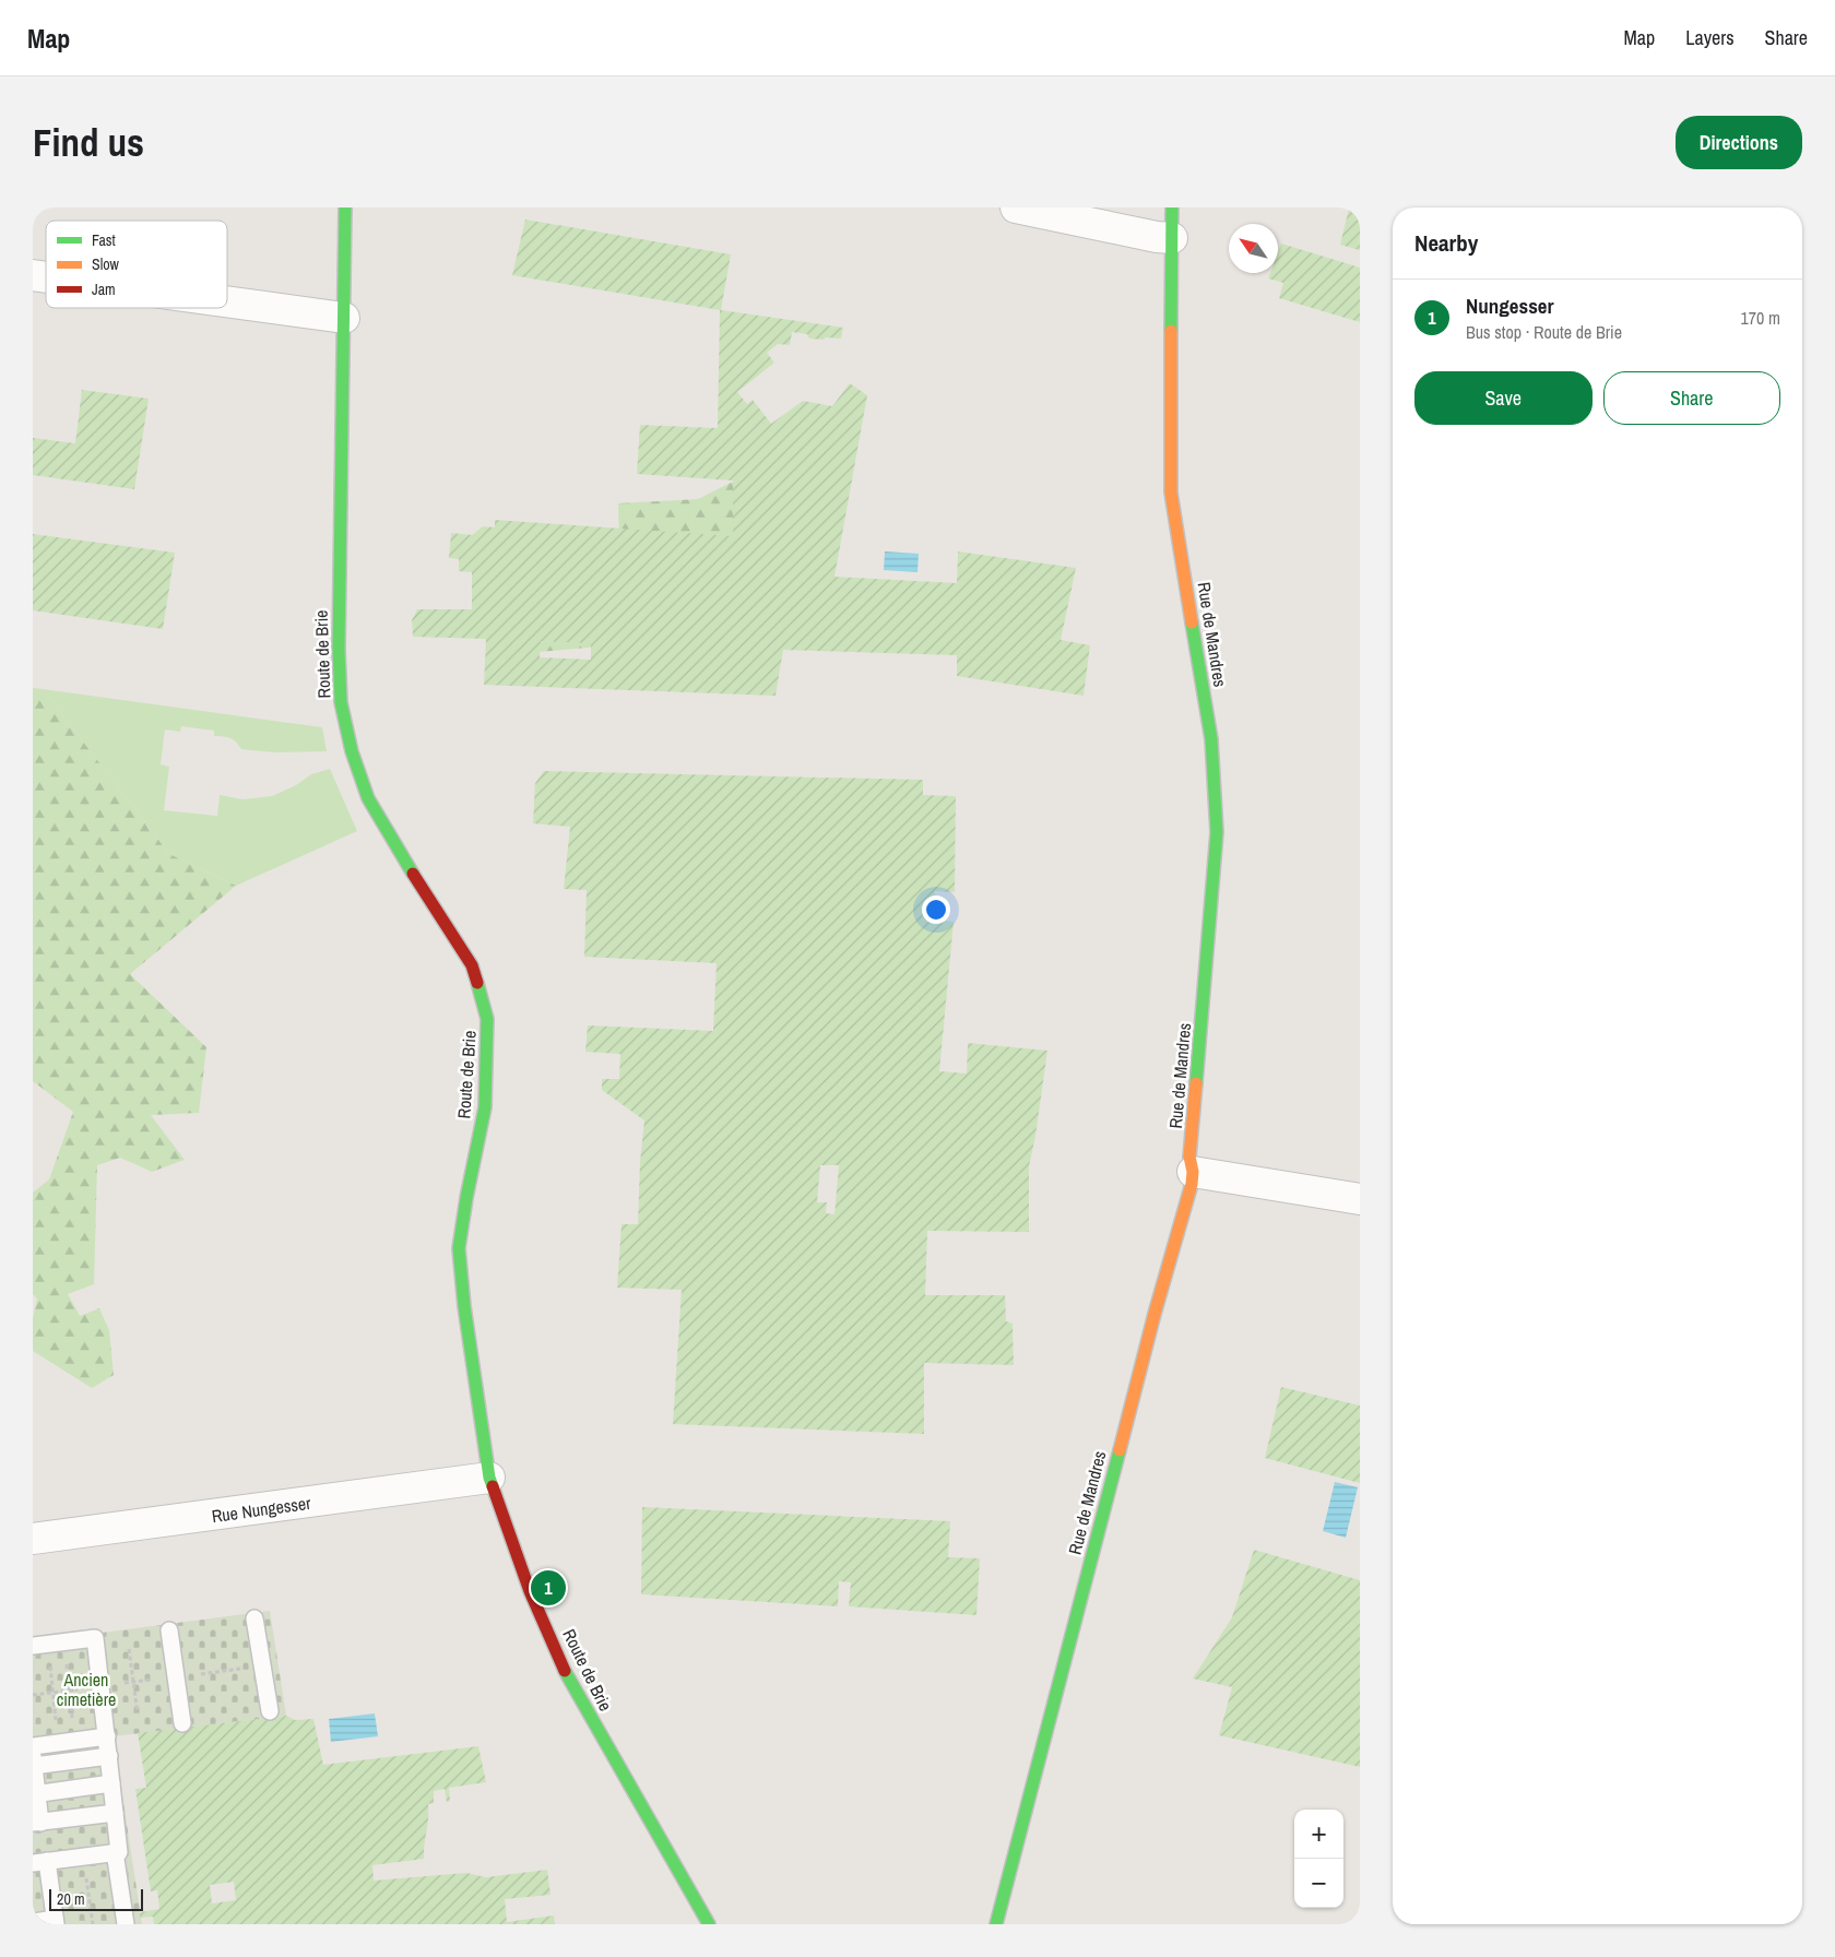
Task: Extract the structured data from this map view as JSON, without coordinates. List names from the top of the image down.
{
  "streets": {
    "street": ["Rue de Mandres", "Route de Brie", "Rue Nungesser"]
  },
  "crossings": [
    ["Route de Brie", "Rue Nungesser"]
  ],
  "parks": ["Ancien cimetière"],
  "legend": ["Fast", "Slow", "Jam"],
  "scale_bar": "20 m",
  "north": "top left",
  "page": {
    "header": "Map",
    "nav": ["Map", "Layers", "Share"],
    "buttons": [
      "Directions",
      ["Save", "Share"]
    ],
    "title": "Find us",
    "heading": "Nearby",
    "list": [
      {
        "mark": "1",
        "name": "Nungesser",
        "note": "Bus stop · Route de Brie",
        "value": "170 m"
      }
    ],
    "pins": "1",
    "map_buttons": ["+", "−"],
    "scale": "20 m"
  }
}
